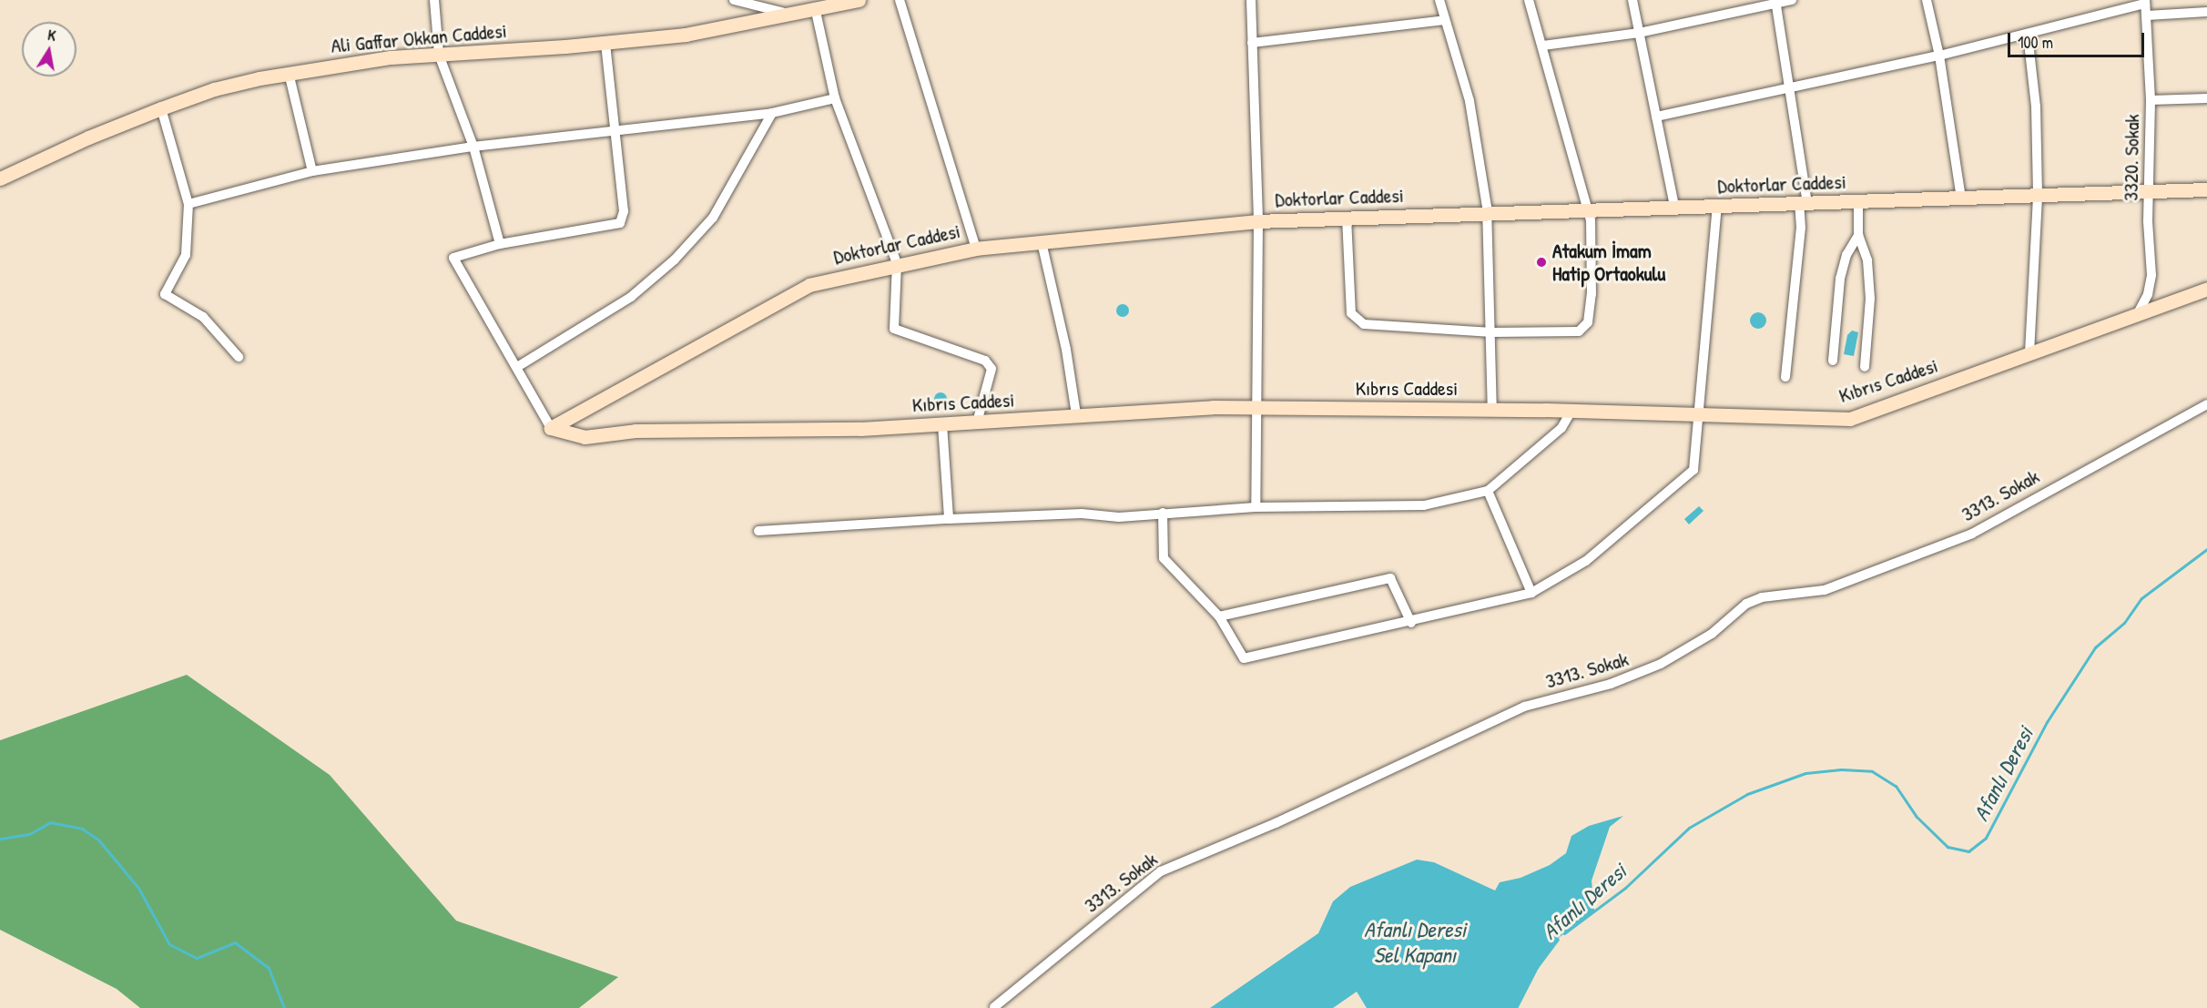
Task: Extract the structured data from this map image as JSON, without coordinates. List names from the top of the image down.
{
  "streets": {
    "street": [
      "Ali Gaffar Okkan Caddesi",
      "3320. Sokak",
      "Doktorlar Caddesi",
      "Kıbrıs Caddesi",
      "3313. Sokak"
    ]
  },
  "crossings": [
    ["3320. Sokak", "Doktorlar Caddesi"],
    ["3320. Sokak", "Kıbrıs Caddesi"],
    ["Doktorlar Caddesi", "Kıbrıs Caddesi"]
  ],
  "water": ["Afanlı Deresi", "Afanlı Deresi Sel Kapanı"],
  "places": ["Atakum İmam Hatip Ortaokulu"],
  "scale_bar": "100 m",
  "north": "top"
}
